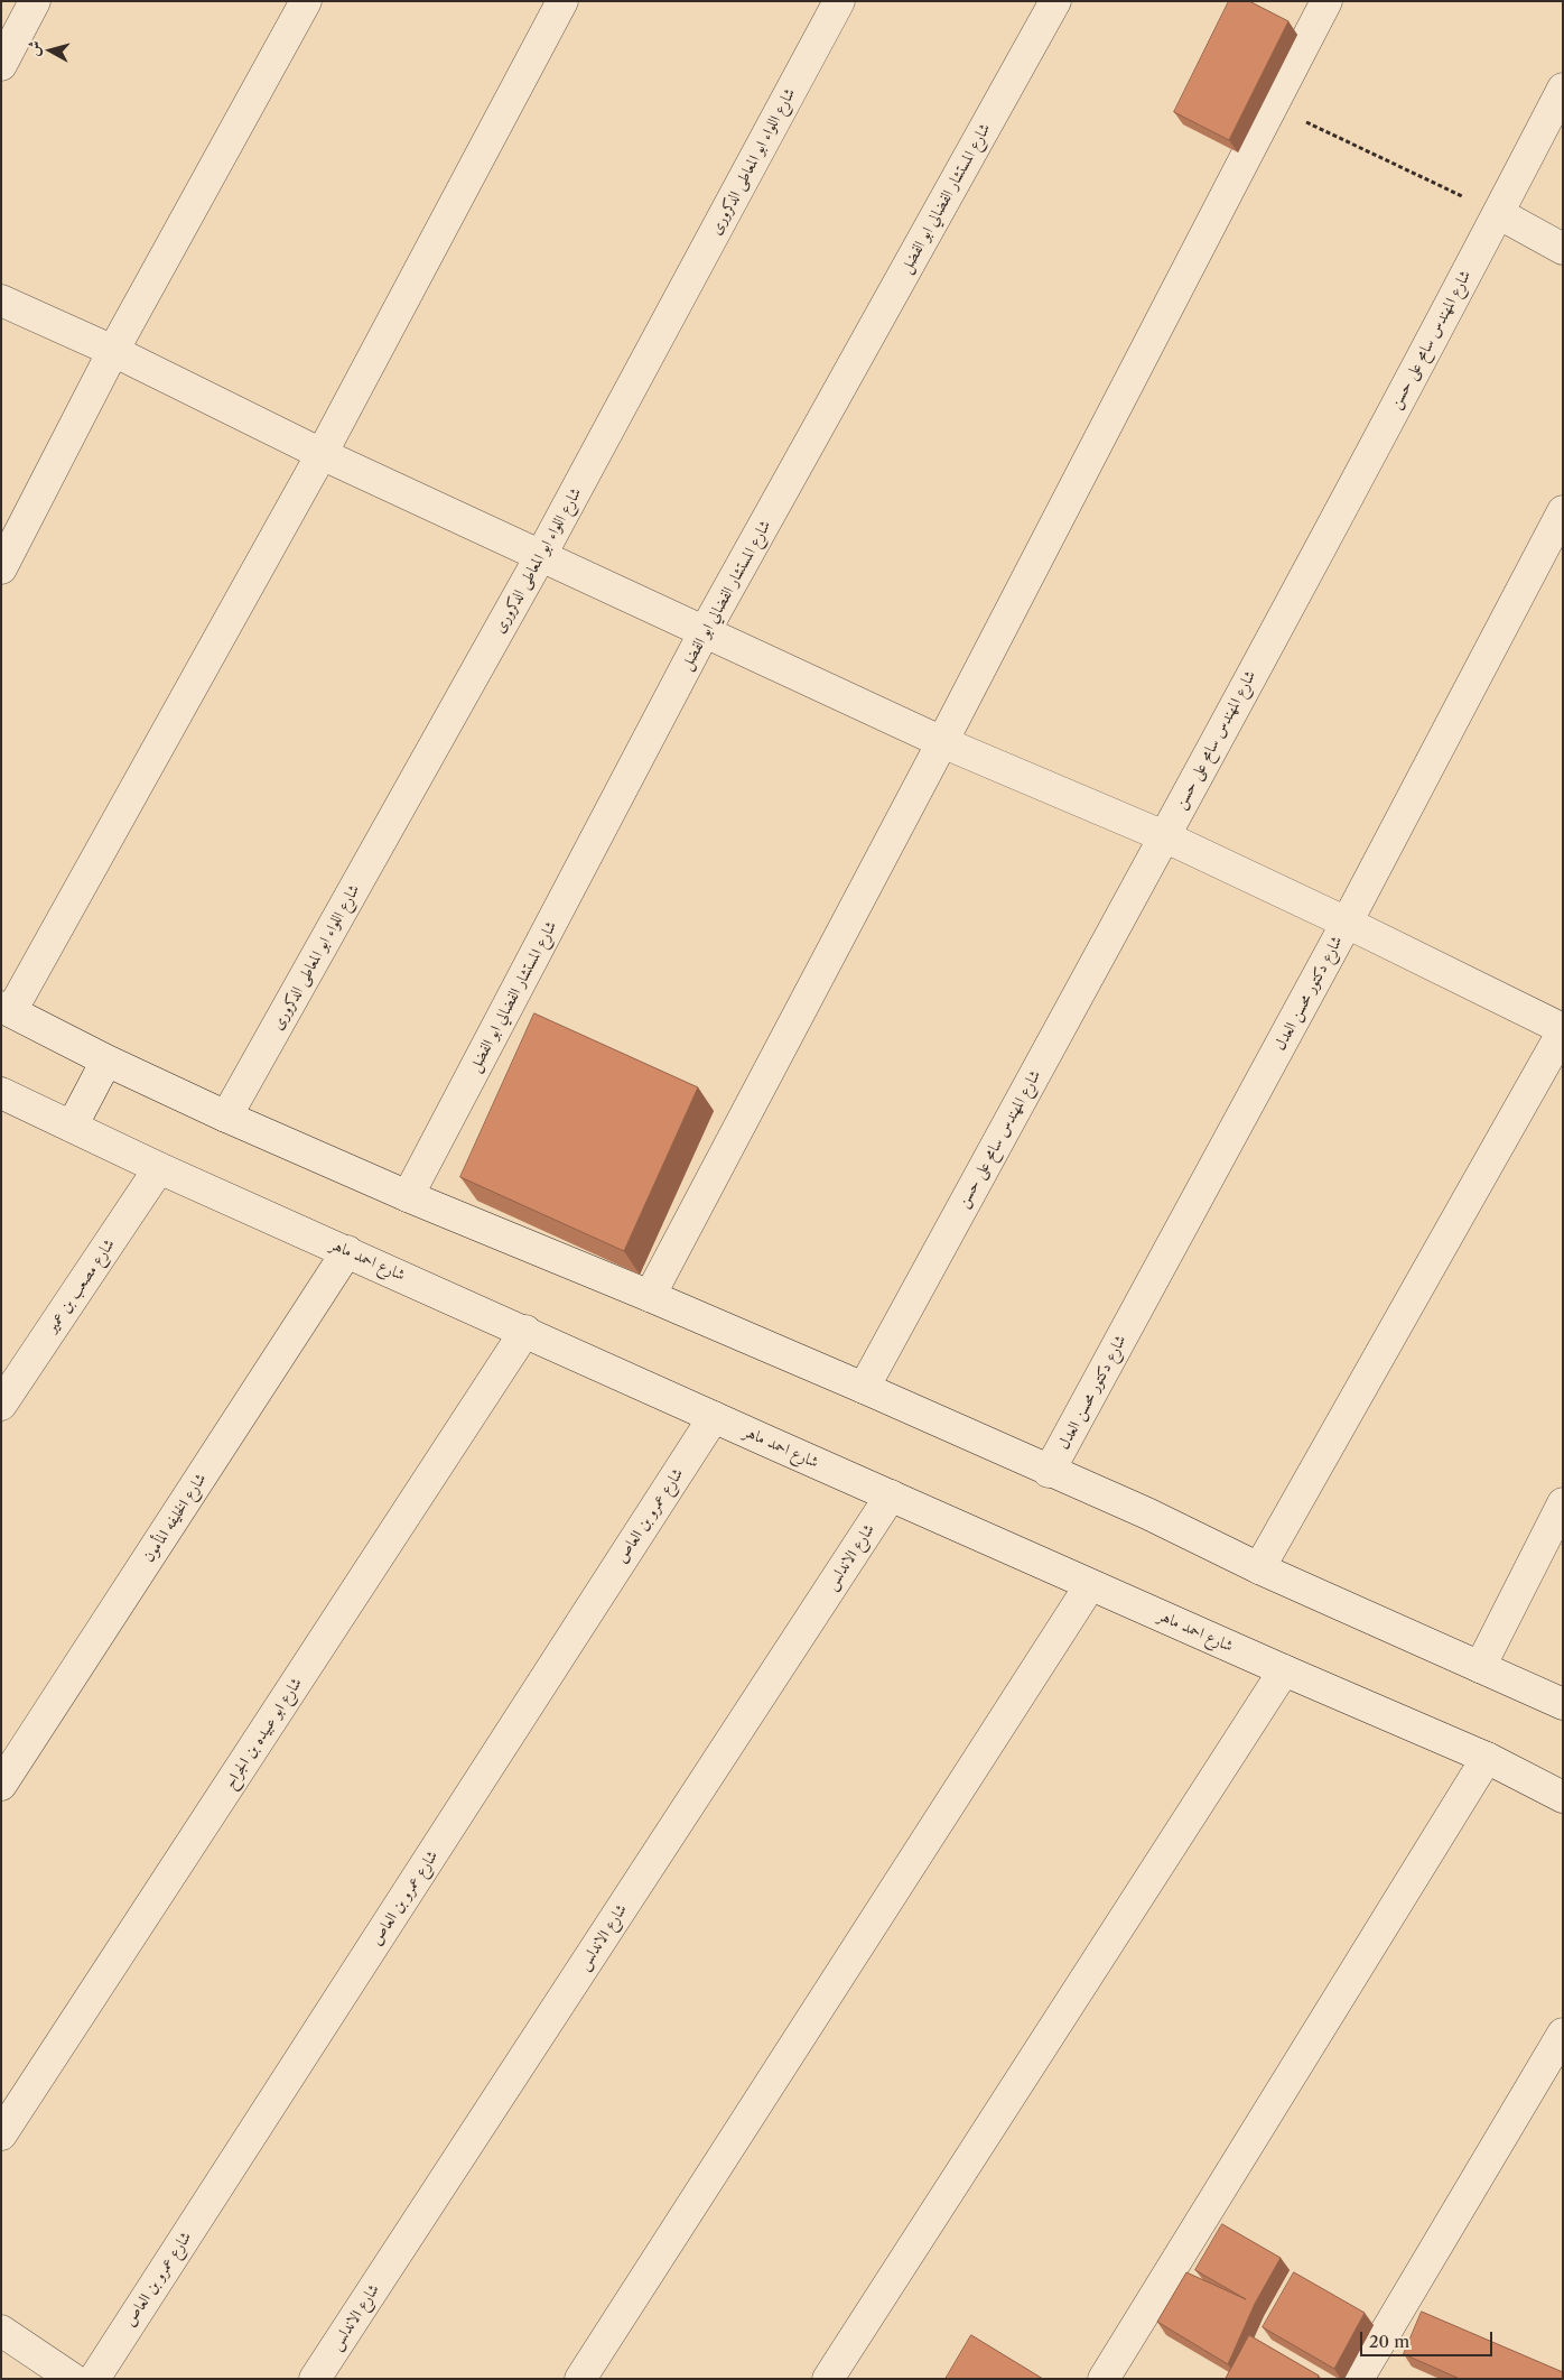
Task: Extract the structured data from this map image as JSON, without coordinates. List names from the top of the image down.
{
  "streets": {
    "street": [
      "شارع اللواء ابو المعاطى الدكرورى",
      "شارع المستشار الفضالي ابو الفضل",
      "شارع المهندس سامح على حسن",
      "شارع دكتور محسن العدل",
      "شارع احمد ماهر",
      "شارع مصعب بن عمير",
      "شارع عمرو بن العاص",
      "شارع الخليفه المأمون",
      "شارع الاندلس",
      "شارع ابو عبيده بن الجراح"
    ]
  },
  "crossings": [
    ["شارع احمد ماهر", "شارع مصعب بن عمير"],
    ["شارع احمد ماهر", "شارع عمرو بن العاص"],
    ["شارع احمد ماهر", "شارع الخليفه المأمون"],
    ["شارع احمد ماهر", "شارع الاندلس"],
    ["شارع احمد ماهر", "شارع ابو عبيده بن الجراح"]
  ],
  "scale_bar": "20 m",
  "north": "left"
}
